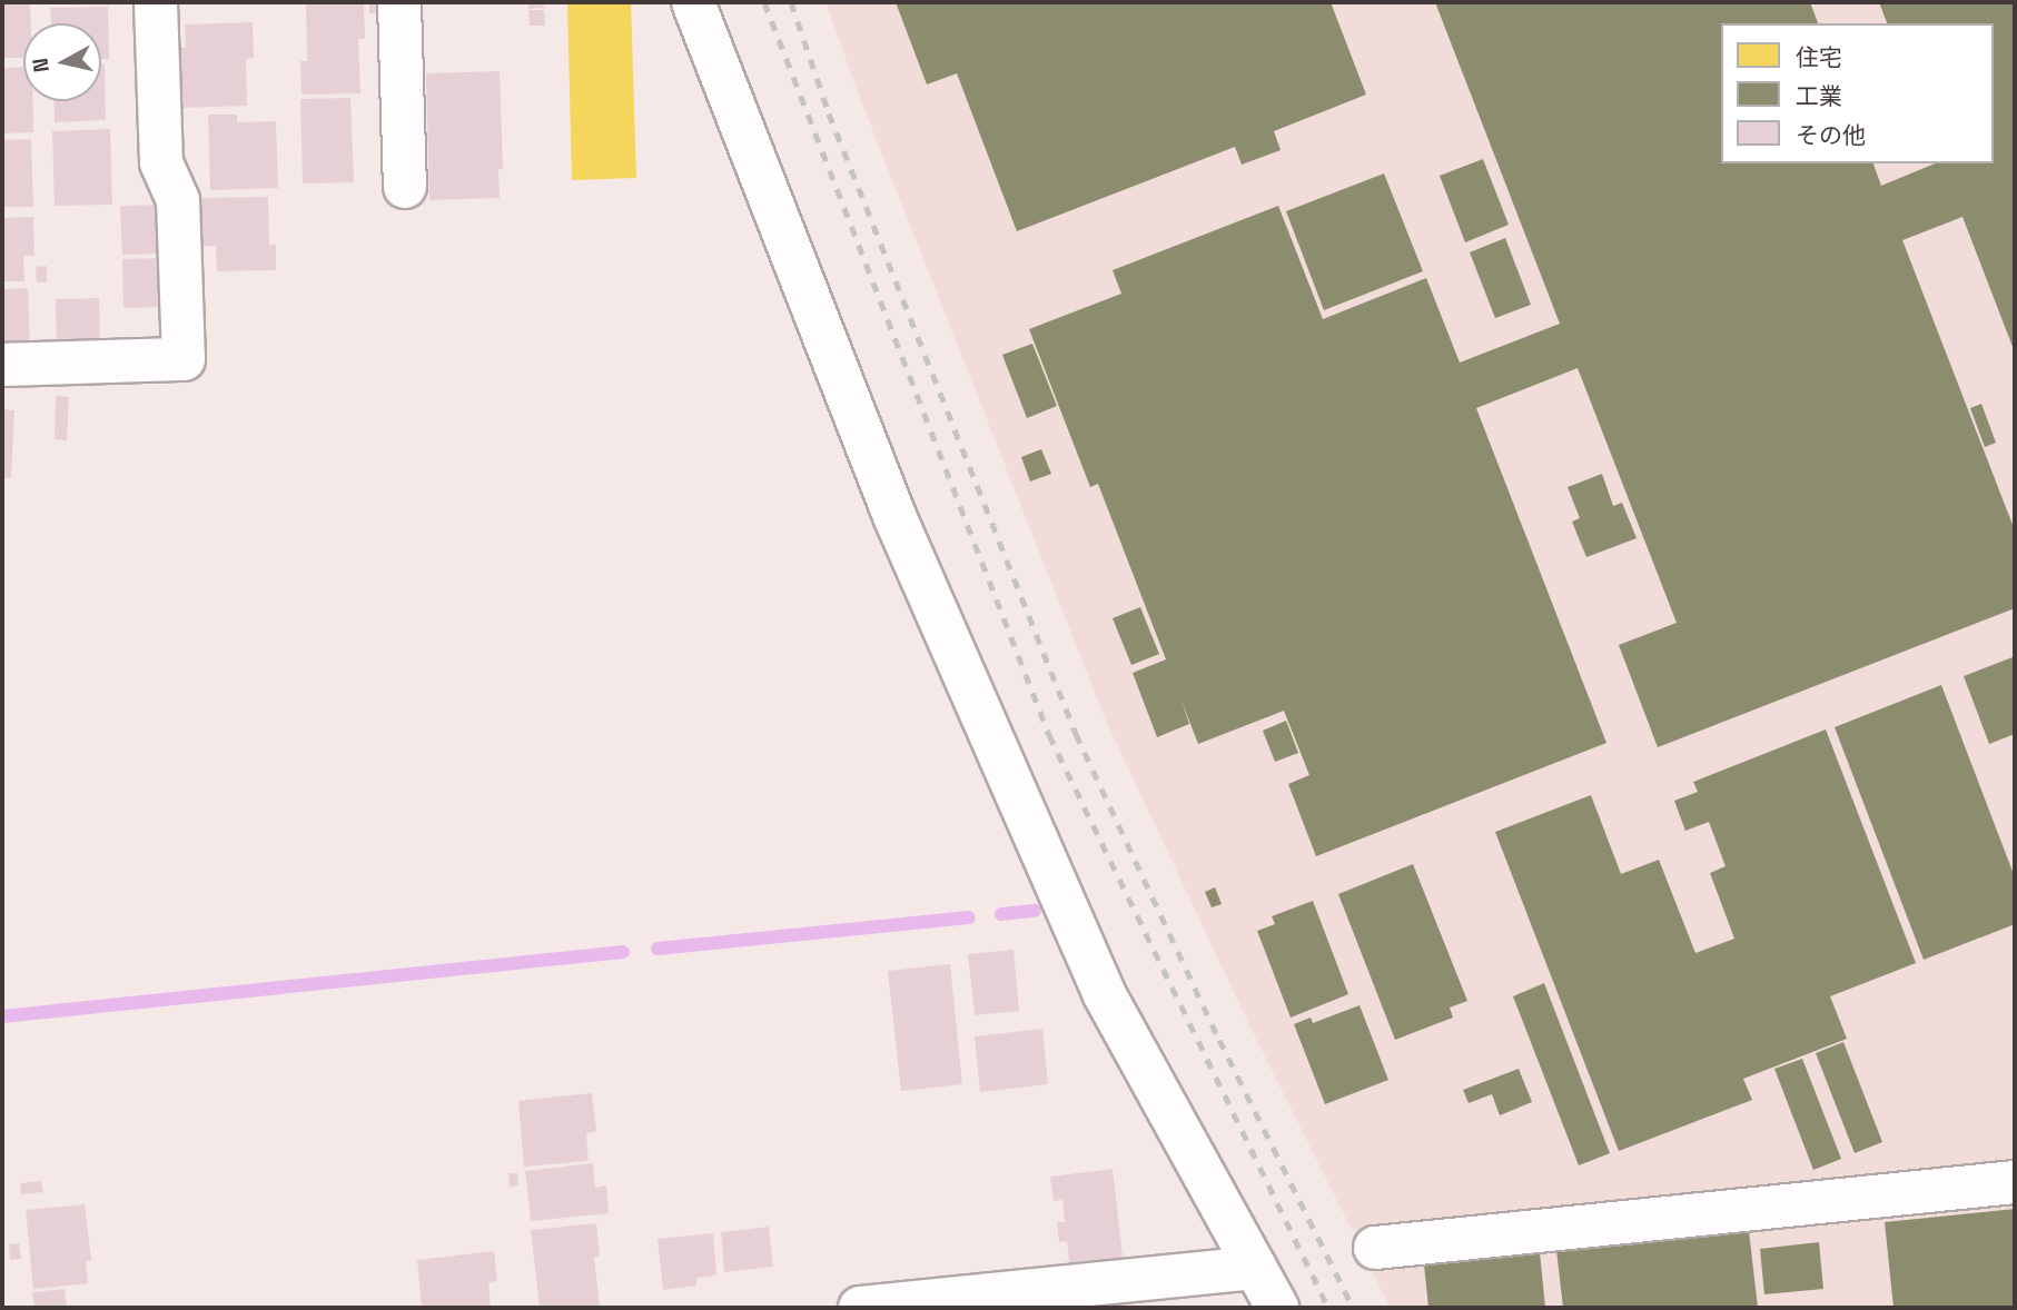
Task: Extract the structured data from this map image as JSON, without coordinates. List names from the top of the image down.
{
  "legend": ["住宅", "工業", "その他"],
  "north": "left"
}
